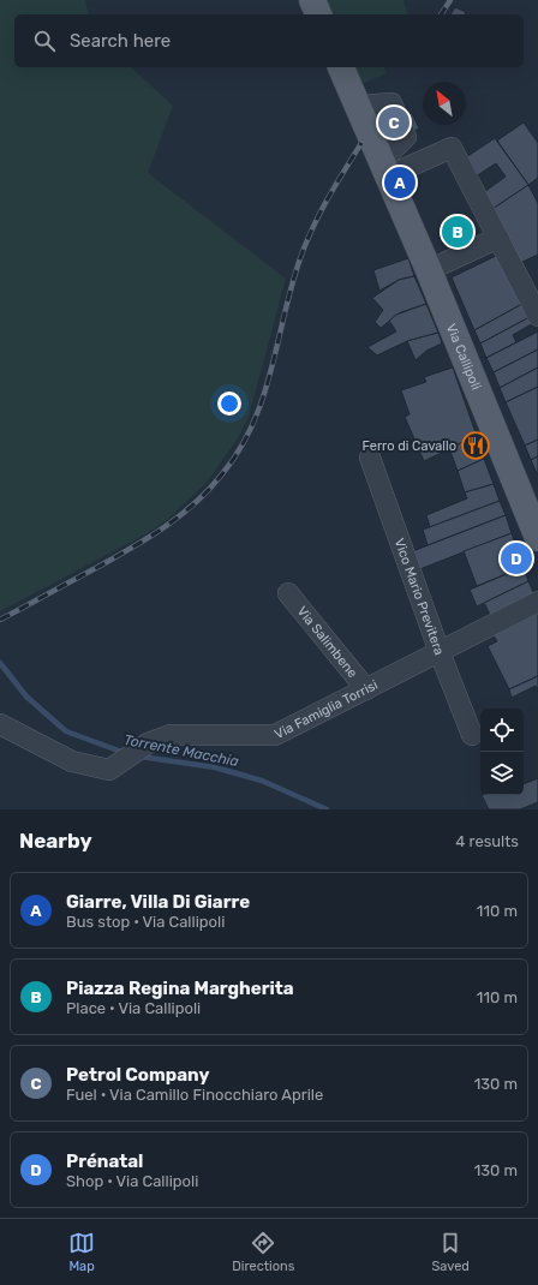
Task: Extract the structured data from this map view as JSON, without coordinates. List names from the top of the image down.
{
  "streets": {
    "main road": ["Via Callipoli"],
    "street": ["Vico Mario Previtera", "Via Salimbene", "Via Famiglia Torrisi"]
  },
  "crossings": [
    ["Vico Mario Previtera", "Via Famiglia Torrisi"],
    ["Via Salimbene", "Via Famiglia Torrisi"]
  ],
  "water": ["Torrente Macchia"],
  "places": {
    "restaurant": ["Ferro di Cavallo"]
  },
  "north": "top left",
  "page": {
    "search": "Search here",
    "pins": [
      "C",
      "A",
      "B",
      "D"
    ],
    "heading": ["Nearby", "4 results"],
    "list": [
      {
        "mark": "A",
        "name": "Giarre, Villa Di Giarre",
        "note": "Bus stop · Via Callipoli",
        "value": "110 m"
      },
      {
        "mark": "B",
        "name": "Piazza Regina Margherita",
        "note": "Place · Via Callipoli",
        "value": "110 m"
      },
      {
        "mark": "C",
        "name": "Petrol Company",
        "note": "Fuel · Via Camillo Finocchiaro Aprile",
        "value": "130 m"
      },
      {
        "mark": "D",
        "name": "Prénatal",
        "note": "Shop · Via Callipoli",
        "value": "130 m"
      }
    ],
    "nav": ["Map", "Directions", "Saved"]
  }
}
